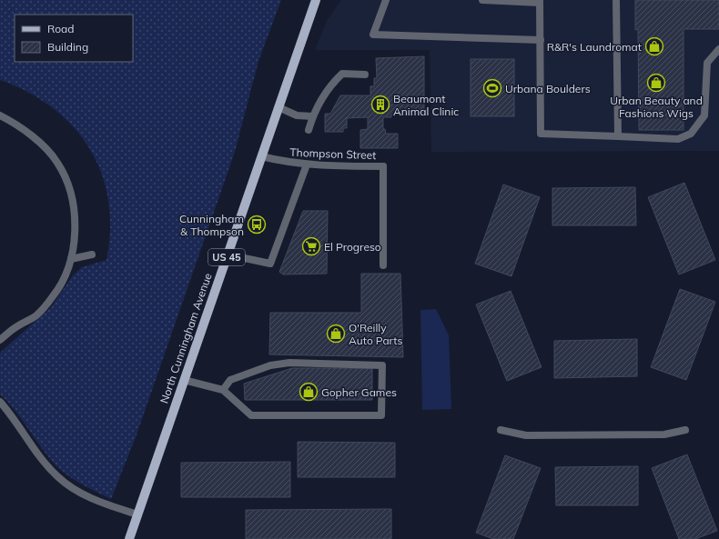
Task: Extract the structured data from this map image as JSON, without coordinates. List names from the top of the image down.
{
  "streets": {
    "main road": ["US 45", "North Cunningham Avenue"],
    "street": ["Thompson Street"]
  },
  "crossings": [
    ["Thompson Street", "North Cunningham Avenue"]
  ],
  "places": {
    "shop": [
      "R&R's Laundromat",
      "Urban Beauty and Fashions Wigs",
      "O'Reilly Auto Parts",
      "Gopher Games"
    ],
    "sports": ["Urbana Boulders"],
    "building": ["Beaumont Animal Clinic"],
    "bus stop": ["Cunningham & Thompson"],
    "supermarket": ["El Progreso"]
  },
  "legend": ["Road", "Building"]
}
